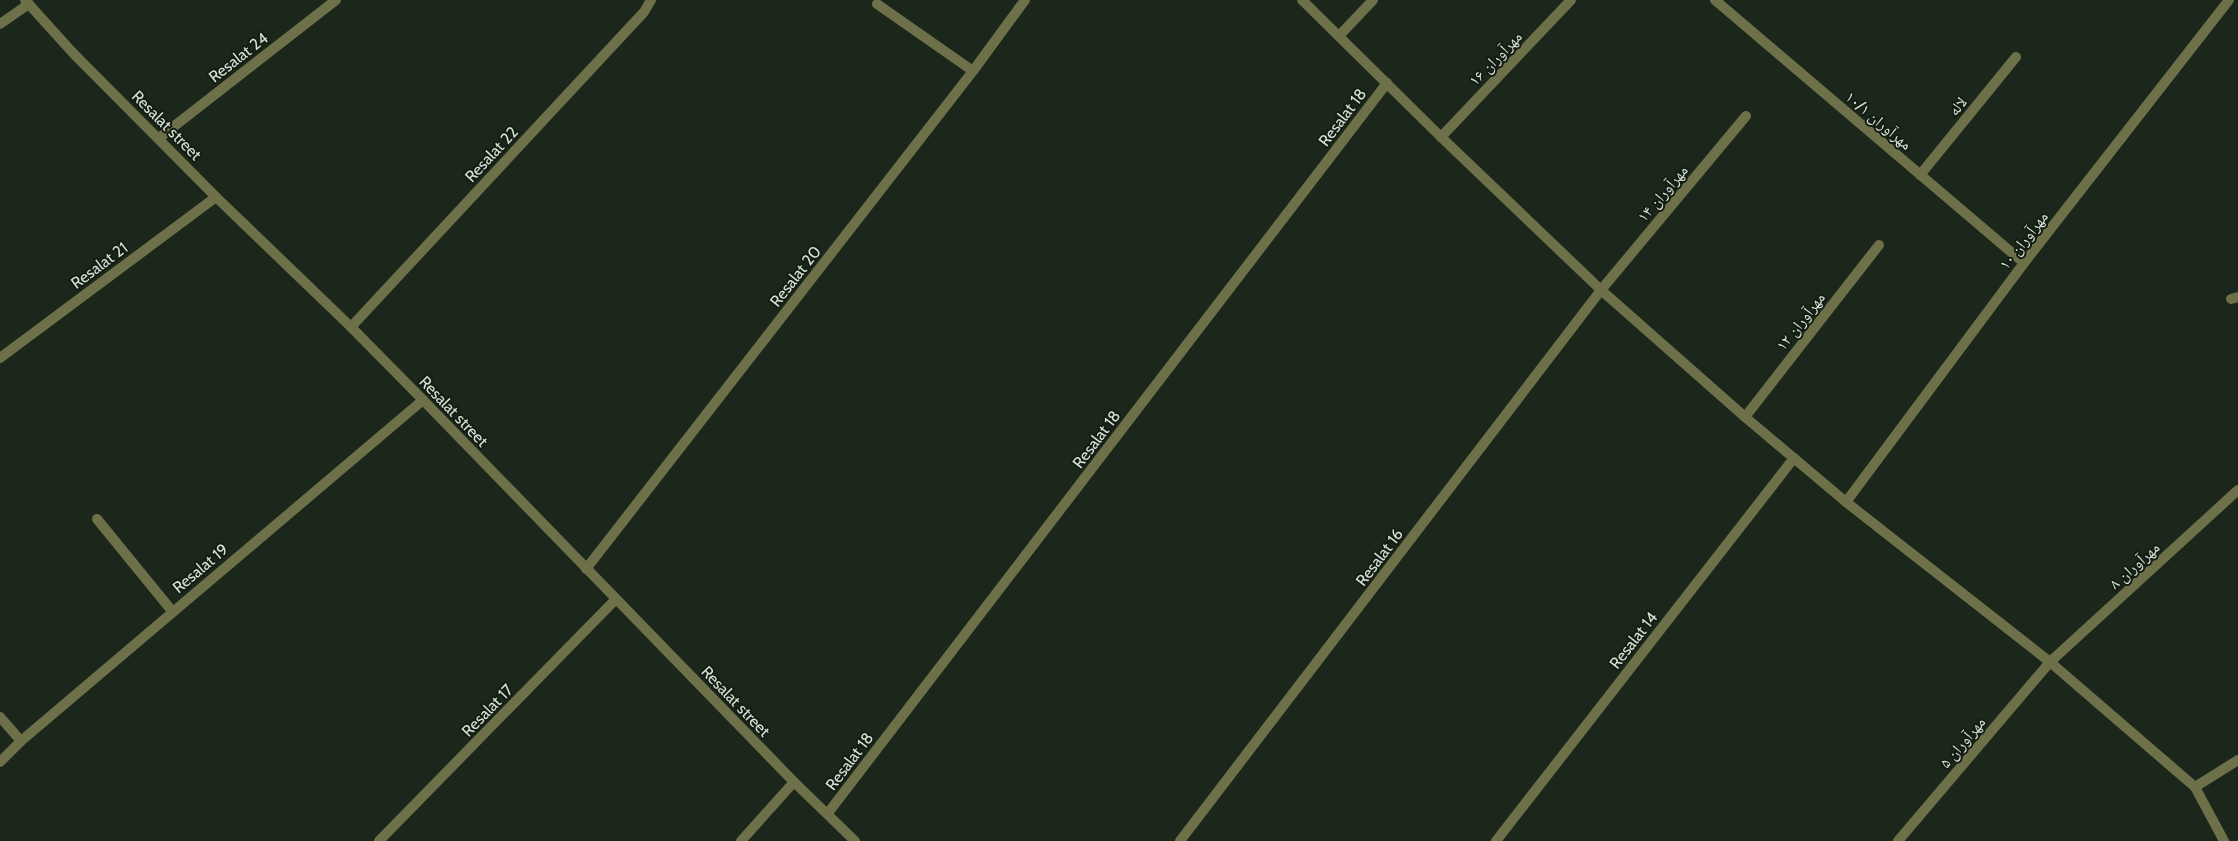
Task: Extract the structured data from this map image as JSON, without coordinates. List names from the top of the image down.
{
  "streets": {
    "street": [
      "Resalat 24",
      "مهرآوران ۱۶",
      "لاله",
      "Resalat 18",
      "مهرآوران ۱۰/۱",
      "Resalat street",
      "Resalat 22",
      "۱۴ مهرآوران",
      "مهرآوران ۱۰",
      "Resalat 21",
      "Resalat 20",
      "مهرآوران ۱۲",
      "Resalat 16",
      "مهرآوران ۸",
      "Resalat 19",
      "Resalat 14",
      "Resalat 17",
      "مهرآوران ۵"
    ]
  },
  "crossings": [
    ["Resalat 24", "Resalat street"],
    ["لاله", "مهرآوران ۱۰/۱"],
    ["Resalat 18", "Resalat street"],
    ["مهرآوران ۱۰/۱", "مهرآوران ۱۰"],
    ["Resalat street", "Resalat 22"],
    ["Resalat street", "Resalat 21"],
    ["Resalat street", "Resalat 20"],
    ["Resalat street", "Resalat 19"],
    ["Resalat street", "Resalat 17"],
    ["۱۴ مهرآوران", "Resalat 16"],
    ["مهرآوران ۸", "مهرآوران ۵"]
  ]
}
